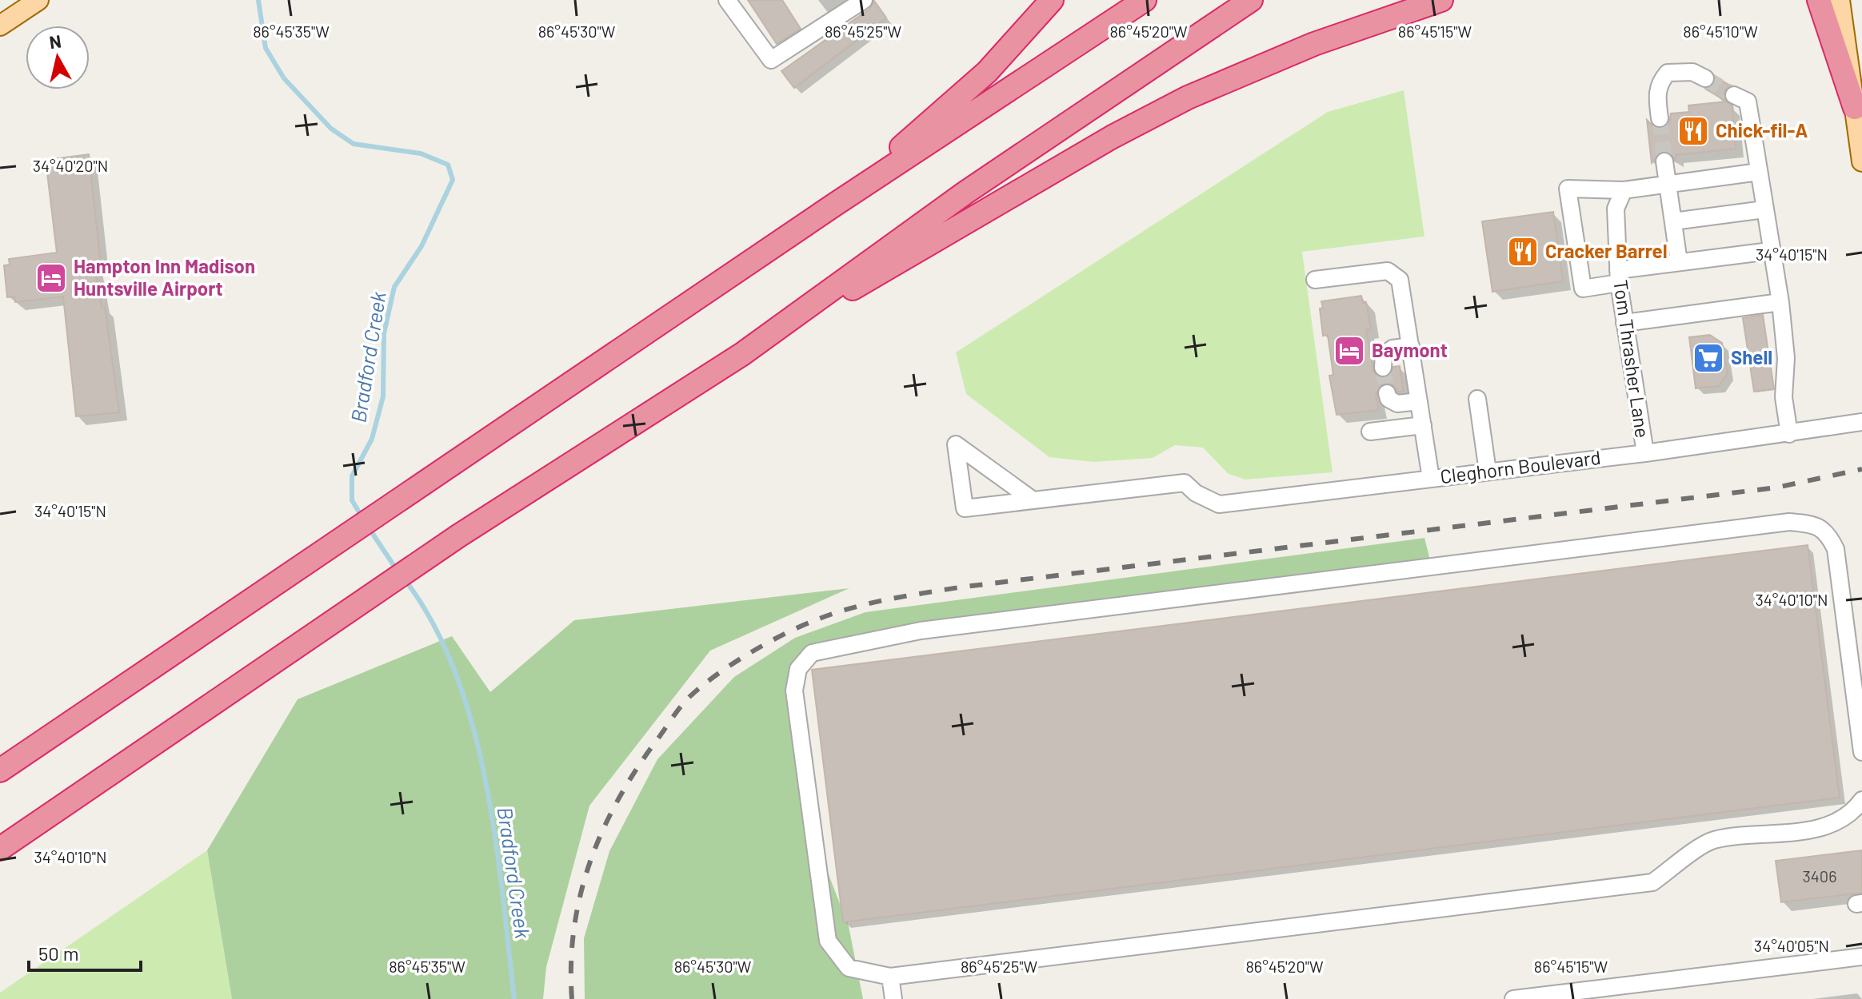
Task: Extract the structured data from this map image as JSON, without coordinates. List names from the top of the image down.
{
  "streets": {
    "street": ["Tom Thrasher Lane", "Cleghorn Boulevard"]
  },
  "crossings": [
    ["Tom Thrasher Lane", "Cleghorn Boulevard"]
  ],
  "water": ["Bradford Creek"],
  "places": {
    "restaurant": ["Chick-fil-A", "Cracker Barrel"],
    "hotel": ["Hampton Inn Madison Huntsville Airport", "Baymont"],
    "supermarket": ["Shell"]
  },
  "house_numbers": ["3406"],
  "scale_bar": "50 m",
  "north": "top",
  "coordinates": [
    "86°45'35\"W",
    "86°45'30\"W",
    "86°45'25\"W",
    "86°45'20\"W",
    "86°45'15\"W",
    "86°45'10\"W",
    "34°40'20\"N",
    "34°40'15\"N",
    "34°40'10\"N",
    "34°40'05\"N"
  ]
}
